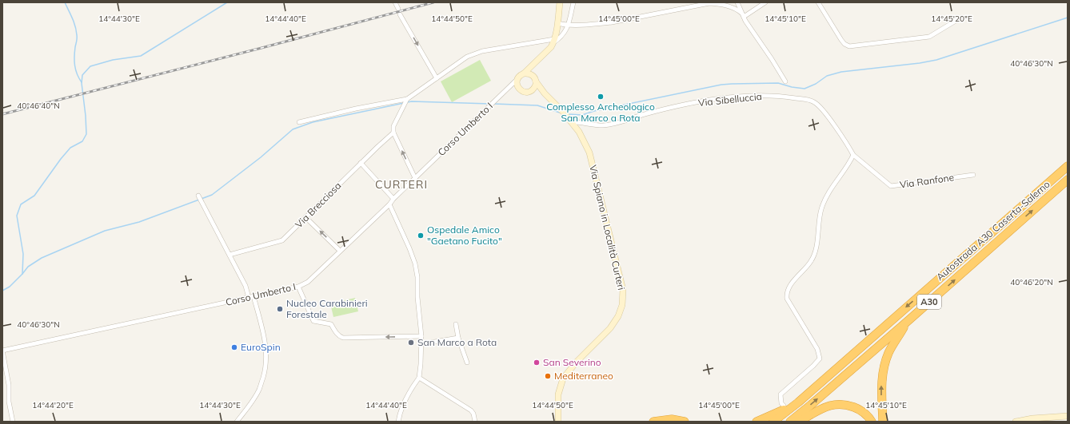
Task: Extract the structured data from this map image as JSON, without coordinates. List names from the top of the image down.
{
  "streets": {
    "highway": ["Autostrada A30 Caserta-Salerno", "A30"],
    "main road": ["Via Spiano in Località Curteri"],
    "street": [
      "Via Sibelluccia",
      "Corso Umberto I",
      "Via Ranfone",
      "Via Brecciosa"
    ]
  },
  "crossings": [
    ["Via Sibelluccia", "Via Ranfone"],
    ["Via Sibelluccia", "Via Spiano in Località Curteri"],
    ["Corso Umberto I", "Via Spiano in Località Curteri"]
  ],
  "districts": ["CURTERI"],
  "places": [
    "Complesso Archeologico San Marco a Rota",
    "Ospedale Amico \"Gaetano Fucito\"",
    "Nucleo Carabinieri Forestale",
    "San Marco a Rota",
    "EuroSpin",
    "San Severino",
    "Mediterraneo"
  ],
  "coordinates": [
    "14°44'30\"E",
    "14°44'40\"E",
    "14°44'50\"E",
    "14°45'00\"E",
    "14°45'10\"E",
    "14°45'20\"E",
    "40°46'30\"N",
    "40°46'40\"N",
    "40°46'20\"N",
    "14°44'20\"E"
  ]
}
